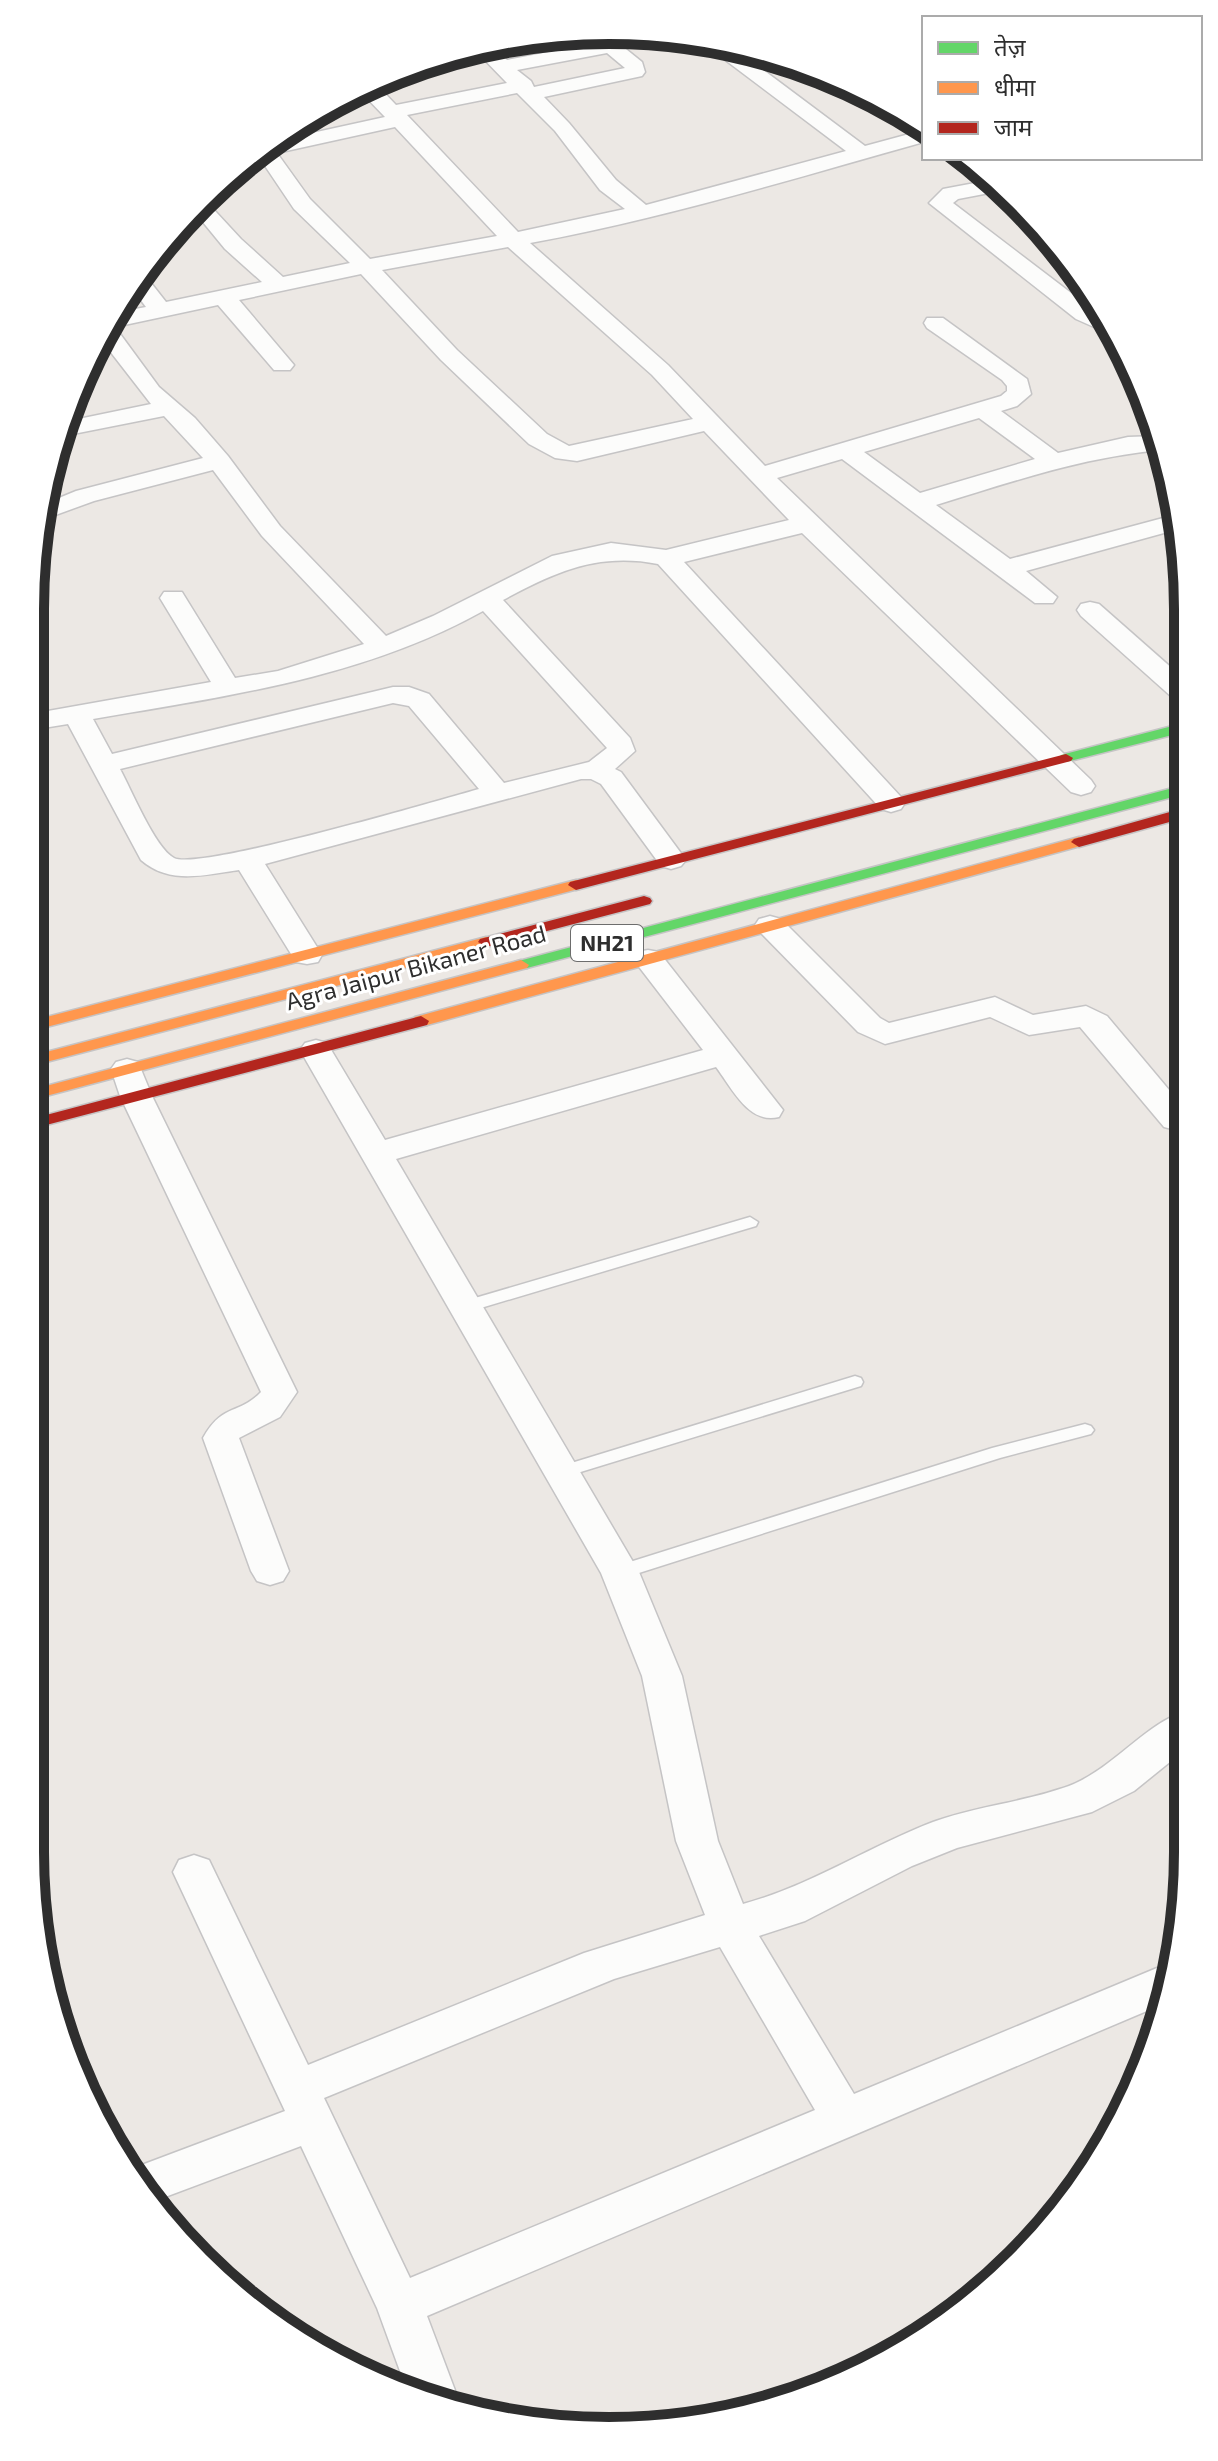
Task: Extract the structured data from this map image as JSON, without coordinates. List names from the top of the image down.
{
  "streets": {
    "main road": ["NH21", "Agra Jaipur Bikaner Road"]
  },
  "legend": ["तेज़", "धीमा", "जाम"]
}
